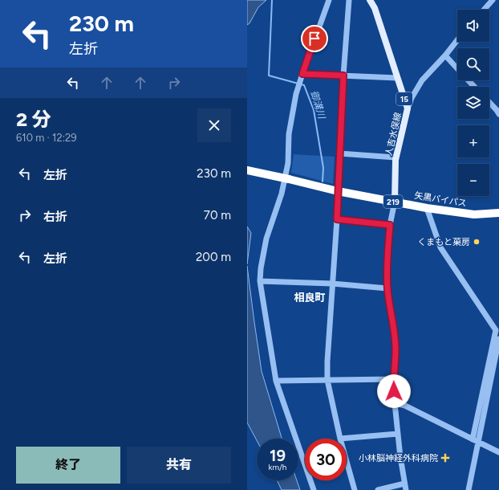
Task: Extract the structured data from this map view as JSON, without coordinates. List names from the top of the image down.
{
  "streets": {
    "highway": ["矢黒バイパス", "219"],
    "main road": ["15", "人吉水俣線"]
  },
  "crossings": [
    ["人吉水俣線", "矢黒バイパス"]
  ],
  "districts": ["相良町"],
  "water": ["御溝川"],
  "places": {
    "other": ["くまもと菓房"],
    "health": ["小林脳神経外科病院"]
  },
  "page": {
    "turn": ["230 m", "左折"],
    "map_buttons": ["+", "−"],
    "heading": ["2 分", "610 m · 12:29"],
    "list": [
      {
        "name": "左折",
        "value": "230 m"
      },
      {
        "name": "右折",
        "value": "70 m"
      },
      {
        "name": "左折",
        "value": "200 m"
      }
    ],
    "speed": "19 km/h",
    "limit": "30",
    "buttons": ["終了", "共有"]
  }
}
